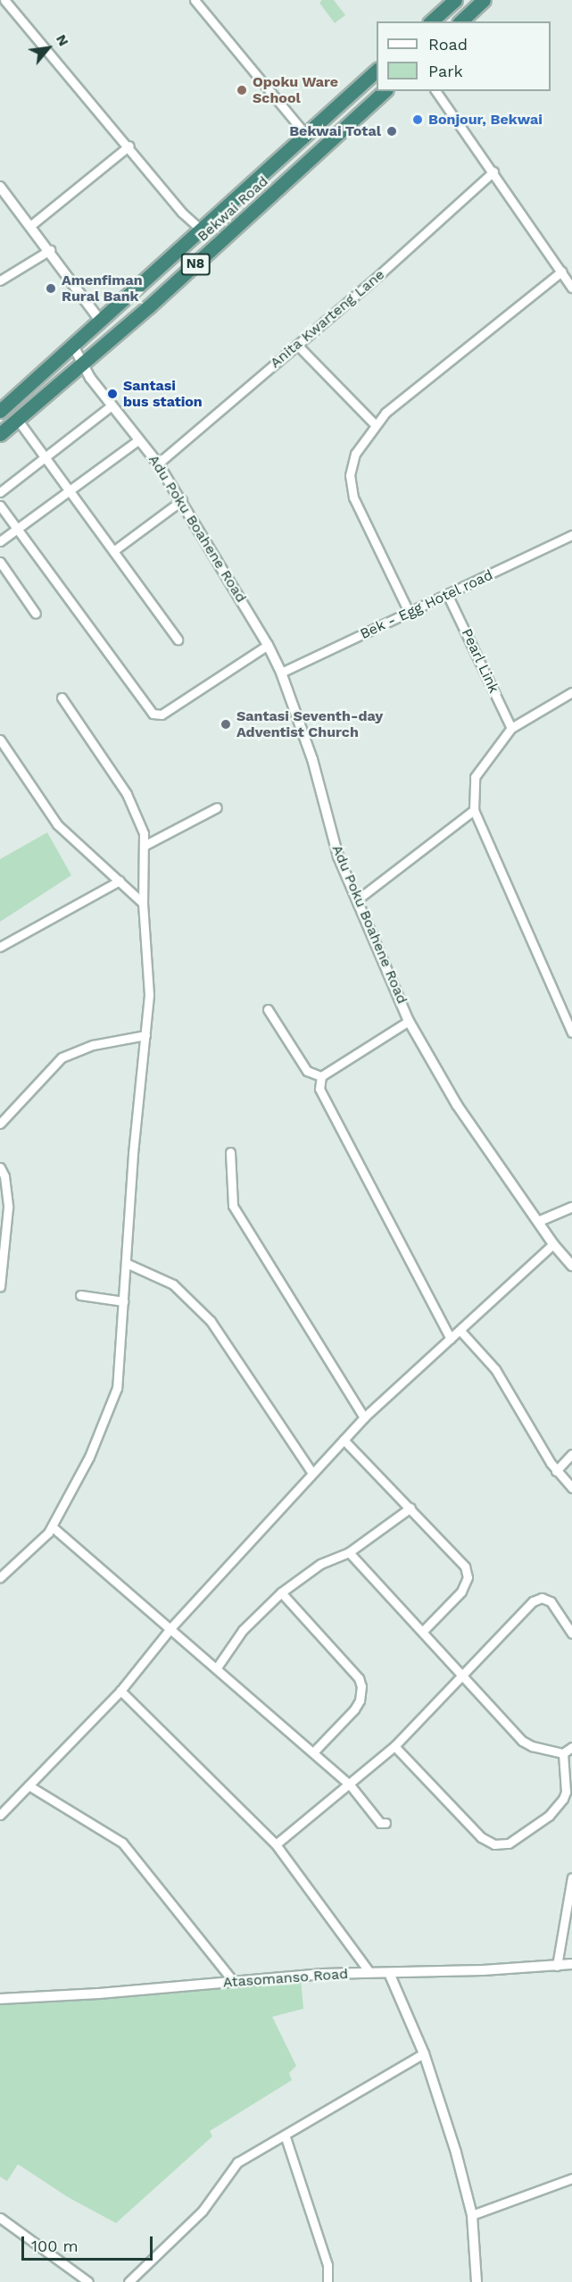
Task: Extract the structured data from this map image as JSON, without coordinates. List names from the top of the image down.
{
  "streets": {
    "highway": ["Bekwai Road", "N8"],
    "street": [
      "Anita Kwarteng Lane",
      "Adu Poku Boahene Road",
      "Bek - Egg Hotel road",
      "Pearl Link",
      "Atasomanso Road"
    ]
  },
  "crossings": [
    ["Bekwai Road", "Adu Poku Boahene Road"],
    ["Anita Kwarteng Lane", "Adu Poku Boahene Road"],
    ["Adu Poku Boahene Road", "Bek - Egg Hotel road"],
    ["Bek - Egg Hotel road", "Pearl Link"]
  ],
  "places": [
    "Opoku Ware School",
    "Bonjour, Bekwai",
    "Bekwai Total",
    "Amenfiman Rural Bank",
    "Santasi bus station",
    "Santasi Seventh-day Adventist Church"
  ],
  "legend": ["Road", "Park"],
  "scale_bar": "100 m",
  "north": "top right"
}
